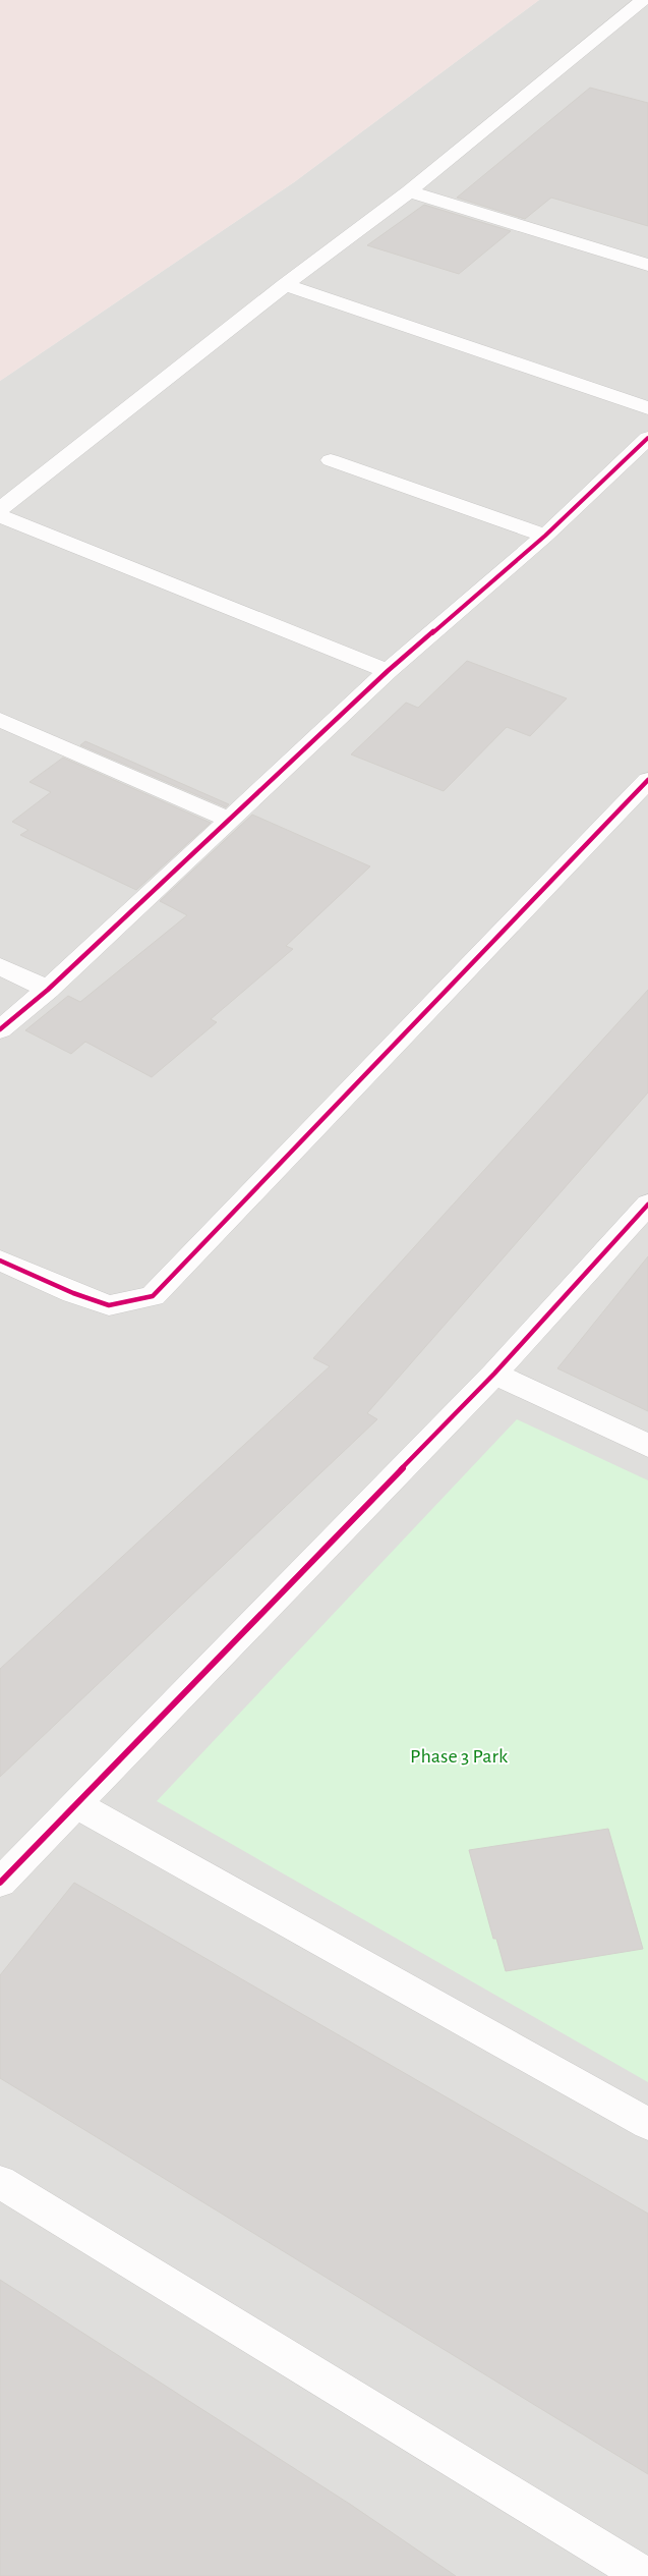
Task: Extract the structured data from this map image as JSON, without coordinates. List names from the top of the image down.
{
  "parks": ["Phase 3 Park"]
}
